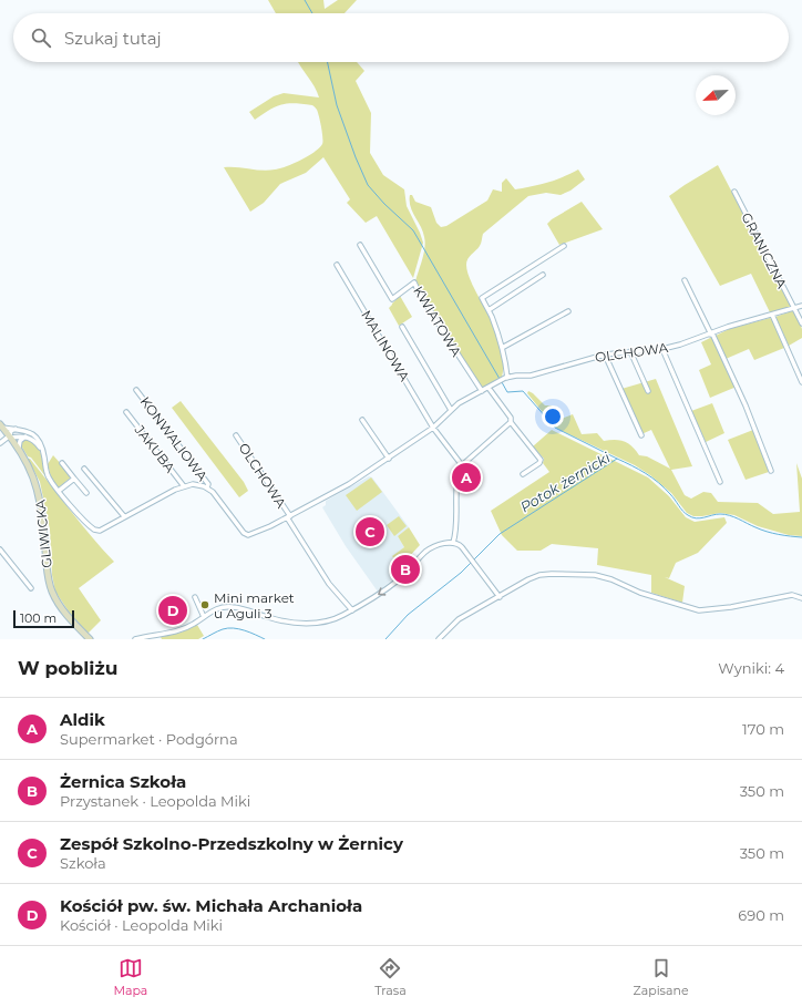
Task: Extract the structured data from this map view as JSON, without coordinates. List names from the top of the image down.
{
  "streets": {
    "street": [
      "GRANICZNA",
      "KWIATOWA",
      "MALINOWA",
      "OLCHOWA",
      "KONWALIOWA",
      "JAKUBA",
      "GLIWICKA"
    ]
  },
  "crossings": [
    ["GRANICZNA", "OLCHOWA"],
    ["KWIATOWA", "OLCHOWA"],
    ["MALINOWA", "OLCHOWA"],
    ["OLCHOWA", "KONWALIOWA"]
  ],
  "water": ["Potok żernicki"],
  "places": ["Mini market u Aguli 3"],
  "scale_bar": "100 m",
  "north": "bottom left",
  "page": {
    "search": "Szukaj tutaj",
    "pins": [
      "A",
      "C",
      "B",
      "D"
    ],
    "scale": "100 m",
    "heading": ["W pobliżu", "Wyniki: 4"],
    "list": [
      {
        "mark": "A",
        "name": "Aldik",
        "note": "Supermarket · Podgórna",
        "value": "170 m"
      },
      {
        "mark": "B",
        "name": "Żernica Szkoła",
        "note": "Przystanek · Leopolda Miki",
        "value": "350 m"
      },
      {
        "mark": "C",
        "name": "Zespół Szkolno-Przedszkolny w Żernicy",
        "note": "Szkoła",
        "value": "350 m"
      },
      {
        "mark": "D",
        "name": "Kościół pw. św. Michała Archanioła",
        "note": "Kościół · Leopolda Miki",
        "value": "690 m"
      }
    ],
    "nav": ["Mapa", "Trasa", "Zapisane"]
  }
}
